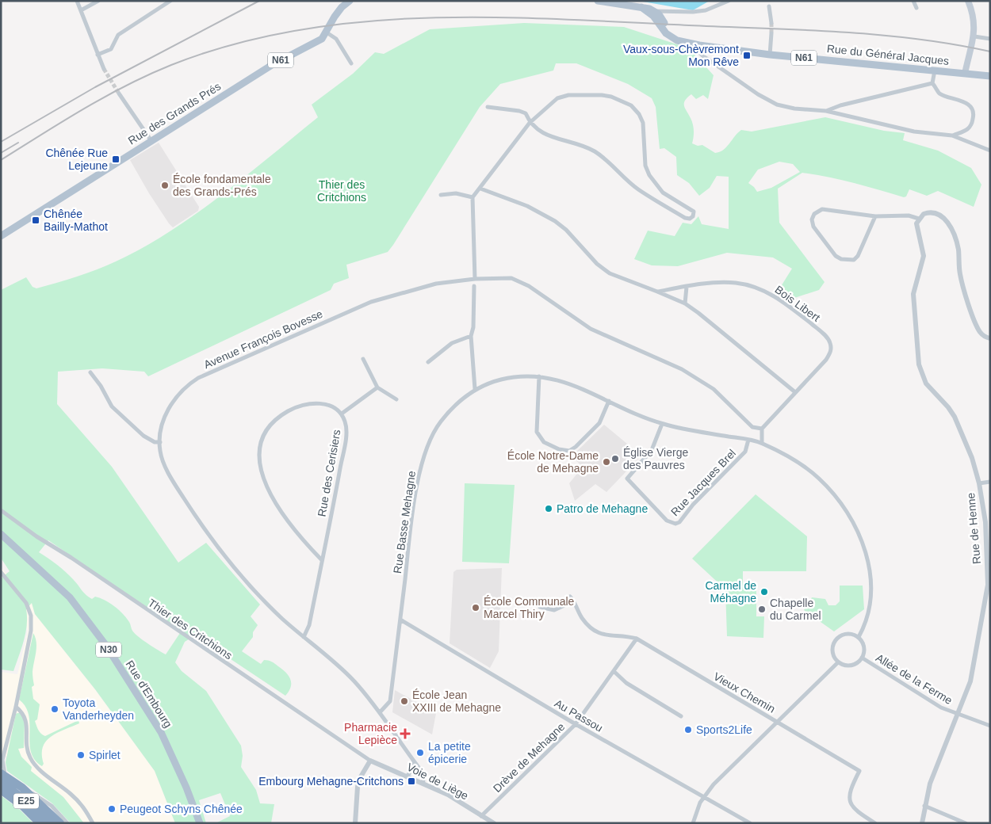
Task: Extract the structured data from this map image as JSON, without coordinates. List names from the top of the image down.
{
  "streets": {
    "highway": ["E25"],
    "main road": [
      "Rue du Général Jacques",
      "N61",
      "Rue des Grands Prés",
      "N30",
      "Rue d'Embourg"
    ],
    "street": [
      "Bois Libert",
      "Avenue François Bovesse",
      "Rue des Cerisiers",
      "Rue Jacques Brel",
      "Rue Basse Mehagne",
      "Rue de Henne",
      "Thier des Critchions",
      "Allée de la Ferme",
      "Vieux Chemin",
      "Au Passou",
      "Drève de Mehagne",
      "Voie de Liège"
    ]
  },
  "crossings": [
    ["Bois Libert", "Avenue François Bovesse"],
    ["Avenue François Bovesse", "Rue des Cerisiers"],
    ["Avenue François Bovesse", "Rue Basse Mehagne"],
    ["Avenue François Bovesse", "Voie de Liège"],
    ["Rue Jacques Brel", "Rue Basse Mehagne"],
    ["Rue Basse Mehagne", "Allée de la Ferme"],
    ["Rue Basse Mehagne", "Au Passou"],
    ["Rue de Henne", "Allée de la Ferme"],
    ["Thier des Critchions", "Voie de Liège"],
    ["Vieux Chemin", "Drève de Mehagne"],
    ["Au Passou", "Drève de Mehagne"],
    ["Drève de Mehagne", "Voie de Liège"]
  ],
  "parks": ["Thier des Critchions"],
  "places": {
    "transit": [
      "Vaux-sous-Chèvremont Mon Rêve",
      "Chênée Rue Lejeune",
      "Chênée Bailly-Mathot",
      "Embourg Mehagne-Critchons"
    ],
    "other": [
      "École fondamentale des Grands-Prés",
      "Église Vierge des Pauvres",
      "École Notre-Dame de Mehagne",
      "Patro de Mehagne",
      "Carmel de Méhagne",
      "École Communale Marcel Thiry",
      "Chapelle du Carmel",
      "École Jean XXIII de Mehagne",
      "Toyota Vanderheyden",
      "Sports2Life",
      "La petite épicerie",
      "Spirlet",
      "Peugeot Schyns Chênée"
    ],
    "health": ["Pharmacie Lepièce"]
  }
}
